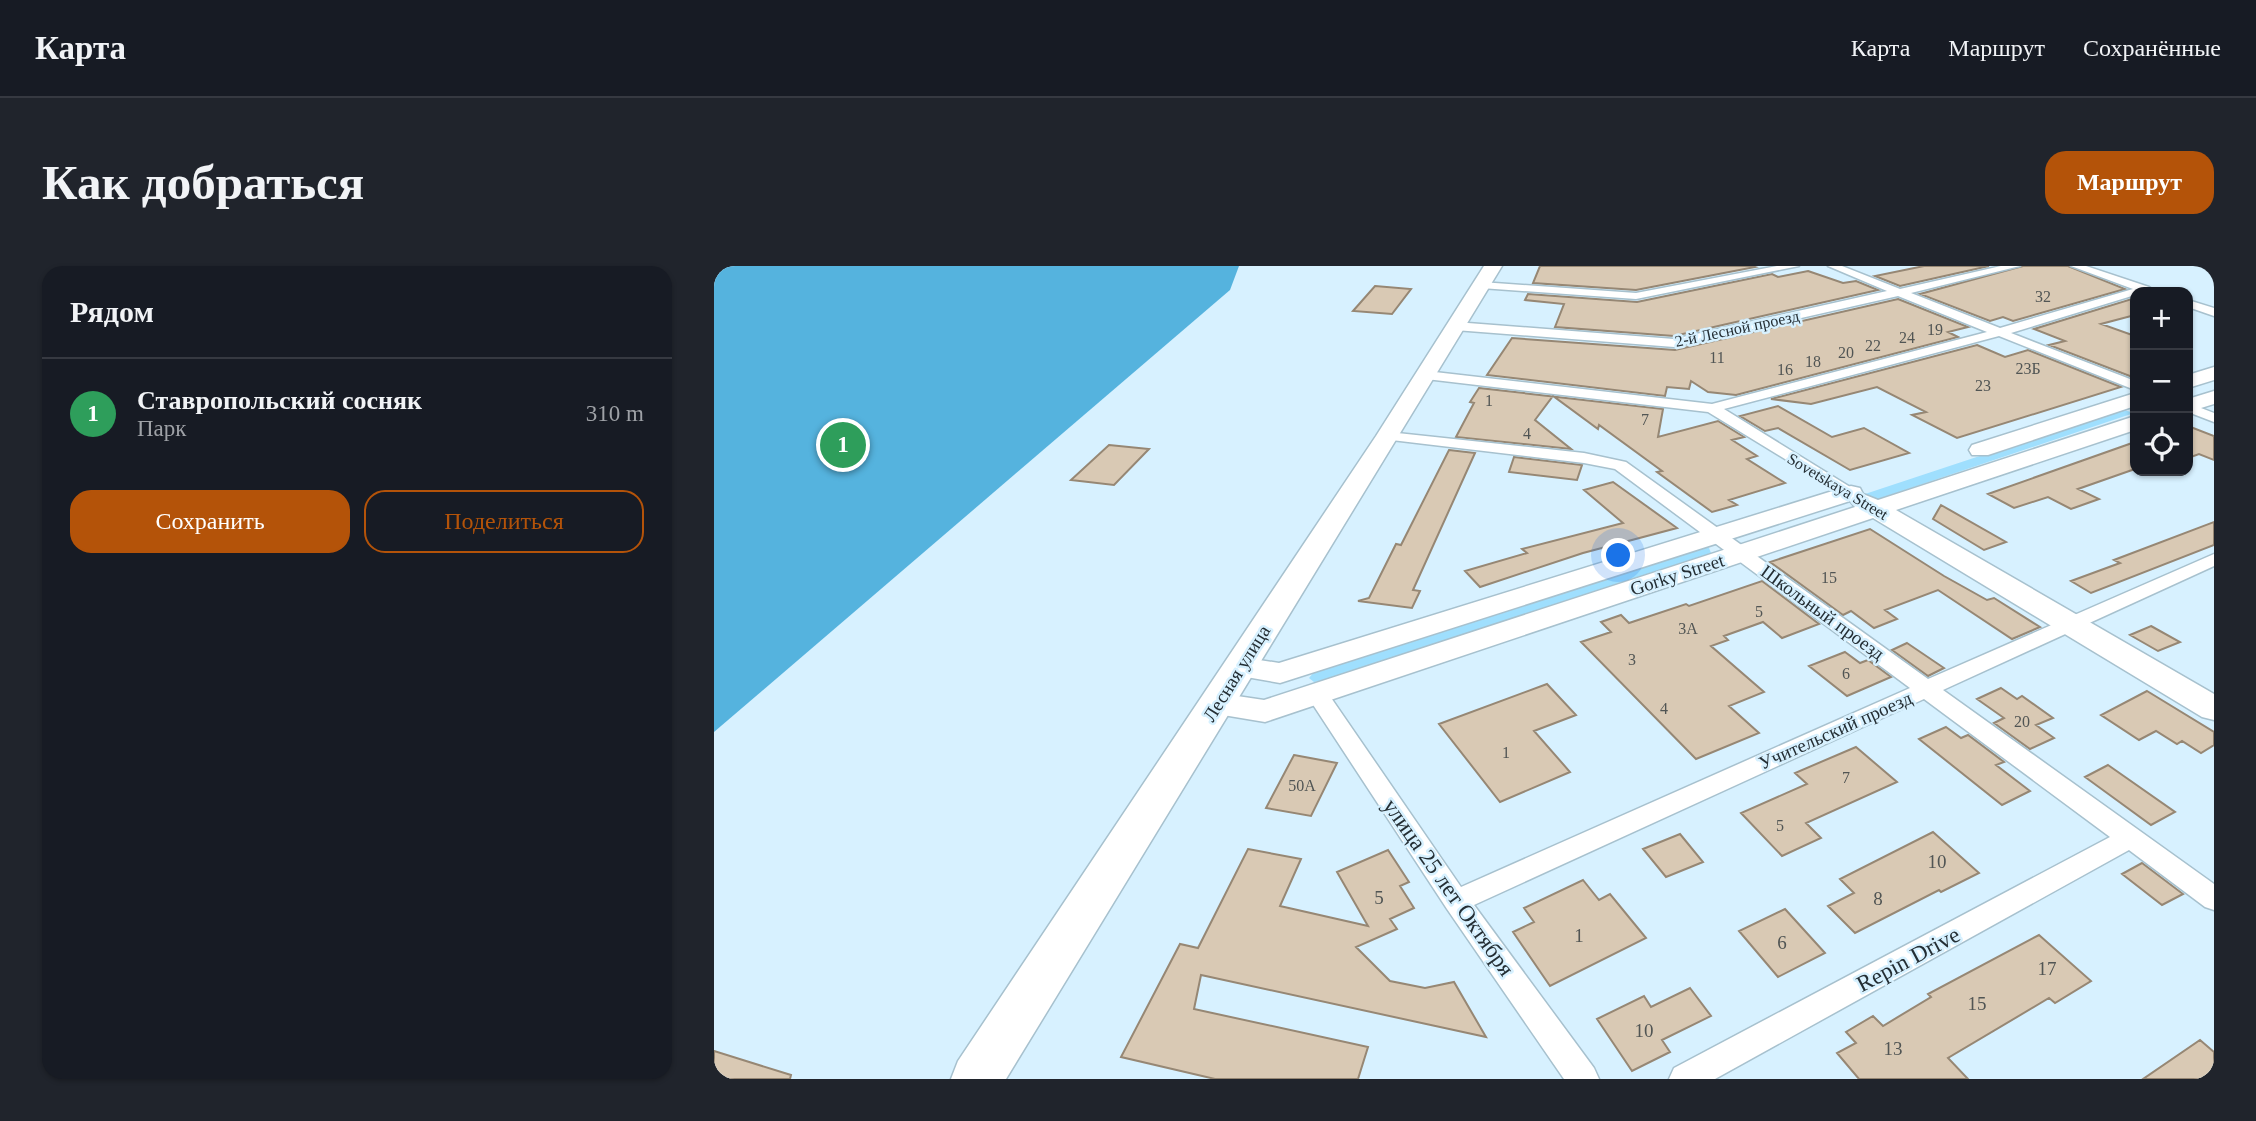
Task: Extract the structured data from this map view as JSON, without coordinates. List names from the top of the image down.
{
  "streets": {
    "main road": ["Sovetskaya Street", "Gorky Street", "Лесная улица"],
    "street": [
      "2-й Лесной проезд",
      "Школьный проезд",
      "Учительский проезд",
      "улица 25 лет Октября",
      "Repin Drive"
    ]
  },
  "crossings": [
    ["2-й Лесной проезд", "Лесная улица"],
    ["Sovetskaya Street", "Gorky Street"],
    ["Sovetskaya Street", "Лесная улица"],
    ["Sovetskaya Street", "Учительский проезд"],
    ["Gorky Street", "Школьный проезд"],
    ["Gorky Street", "Лесная улица"],
    ["Gorky Street", "улица 25 лет Октября"],
    ["Школьный проезд", "Лесная улица"],
    ["Школьный проезд", "Учительский проезд"],
    ["Школьный проезд", "Repin Drive"],
    ["Учительский проезд", "улица 25 лет Октября"]
  ],
  "house_numbers": [
    "32",
    "19",
    "24",
    "22",
    "20",
    "11",
    "18",
    "23Б",
    "16",
    "23",
    "1",
    "7",
    "4",
    "15",
    "5",
    "3А",
    "3",
    "6",
    "4",
    "20",
    "1",
    "7",
    "50А",
    "5",
    "10",
    "5",
    "8",
    "1",
    "6",
    "17",
    "15",
    "10",
    "13"
  ],
  "page": {
    "header": "Карта",
    "nav": ["Карта", "Маршрут", "Сохранённые"],
    "buttons": [
      "Маршрут",
      ["Сохранить", "Поделиться"]
    ],
    "title": "Как добраться",
    "heading": "Рядом",
    "map_buttons": ["+", "−"],
    "list": [
      {
        "mark": "1",
        "name": "Ставропольский сосняк",
        "note": "Парк",
        "value": "310 m"
      }
    ],
    "pins": "1"
  }
}
